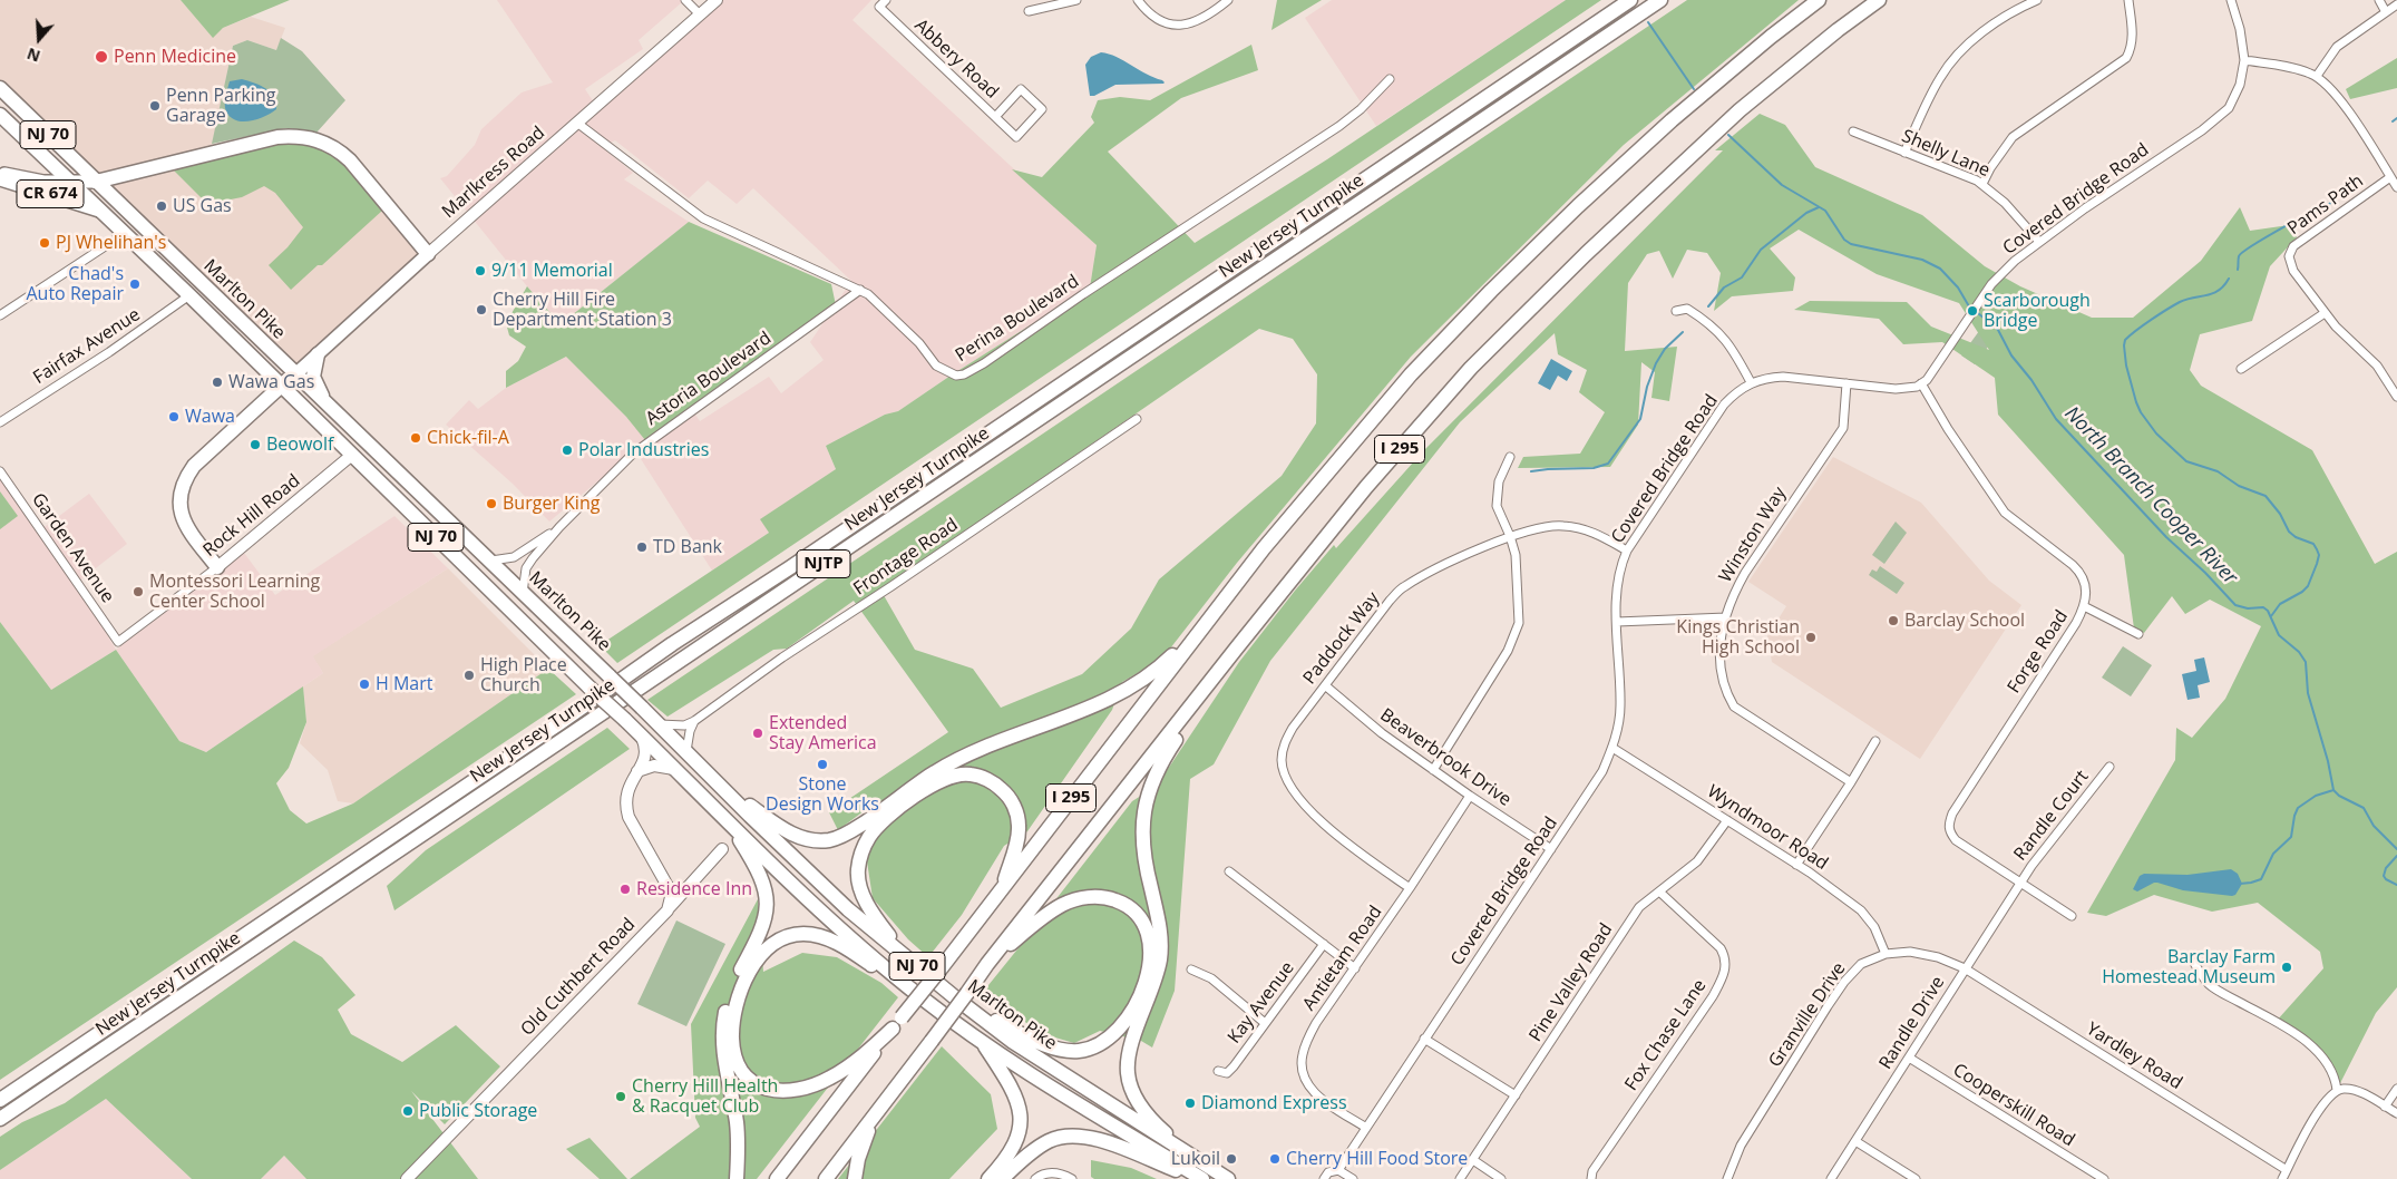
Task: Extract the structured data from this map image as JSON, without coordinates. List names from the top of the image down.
{
  "streets": {
    "highway": [
      "NJ 70",
      "New Jersey Turnpike",
      "Marlton Pike",
      "I 295",
      "NJTP"
    ],
    "main road": ["Marlkress Road", "CR 674"],
    "street": [
      "Abbery Road",
      "Shelly Lane",
      "Covered Bridge Road",
      "Pams Path",
      "Perina Boulevard",
      "Fairfax Avenue",
      "Astoria Boulevard",
      "Rock Hill Road",
      "Winston Way",
      "Garden Avenue",
      "Frontage Road",
      "Paddock Way",
      "Forge Road",
      "Beaverbrook Drive",
      "Randle Court",
      "Wyndmoor Road",
      "Antietam Road",
      "Old Cuthbert Road",
      "Pine Valley Road",
      "Kay Avenue",
      "Granville Drive",
      "Randle Drive",
      "Fox Chase Lane",
      "Yardley Road",
      "Cooperskill Road"
    ]
  },
  "crossings": [
    ["Shelly Lane", "Covered Bridge Road"],
    ["Marlkress Road", "Marlton Pike"],
    ["Marlkress Road", "Perina Boulevard"],
    ["CR 674", "Marlton Pike"],
    ["Covered Bridge Road", "Winston Way"],
    ["Covered Bridge Road", "Paddock Way"],
    ["Covered Bridge Road", "Forge Road"],
    ["Covered Bridge Road", "Beaverbrook Drive"],
    ["Covered Bridge Road", "Wyndmoor Road"],
    ["Covered Bridge Road", "Antietam Road"],
    ["Marlton Pike", "Fairfax Avenue"],
    ["Marlton Pike", "Astoria Boulevard"],
    ["Marlton Pike", "Rock Hill Road"],
    ["Marlton Pike", "Frontage Road"],
    ["Perina Boulevard", "Astoria Boulevard"],
    ["Rock Hill Road", "Garden Avenue"],
    ["Paddock Way", "Beaverbrook Drive"],
    ["Paddock Way", "Antietam Road"],
    ["Forge Road", "Randle Court"],
    ["Forge Road", "Randle Drive"],
    ["Beaverbrook Drive", "Antietam Road"],
    ["Randle Court", "Randle Drive"],
    ["Wyndmoor Road", "Pine Valley Road"],
    ["Wyndmoor Road", "Granville Drive"],
    ["Pine Valley Road", "Fox Chase Lane"],
    ["Granville Drive", "Randle Drive"],
    ["Granville Drive", "Yardley Road"],
    ["Randle Drive", "Yardley Road"],
    ["Randle Drive", "Cooperskill Road"]
  ],
  "water": ["North Branch Cooper River"],
  "places": [
    "Penn Medicine",
    "Penn Parking Garage",
    "US Gas",
    "PJ Whelihan's",
    "9/11 Memorial",
    "Chad's Auto Repair",
    "Cherry Hill Fire Department Station 3",
    "Scarborough Bridge",
    "Wawa Gas",
    "Wawa",
    "Chick-fil-A",
    "Beowolf",
    "Polar Industries",
    "Burger King",
    "TD Bank",
    "Montessori Learning Center School",
    "Barclay School",
    "Kings Christian High School",
    "High Place Church",
    "H Mart",
    "Extended Stay America",
    "Stone Design Works",
    "Residence Inn",
    "Barclay Farm Homestead Museum",
    "Cherry Hill Health & Racquet Club",
    "Diamond Express",
    "Public Storage",
    "Lukoil",
    "Cherry Hill Food Store"
  ],
  "north": "bottom"
}
